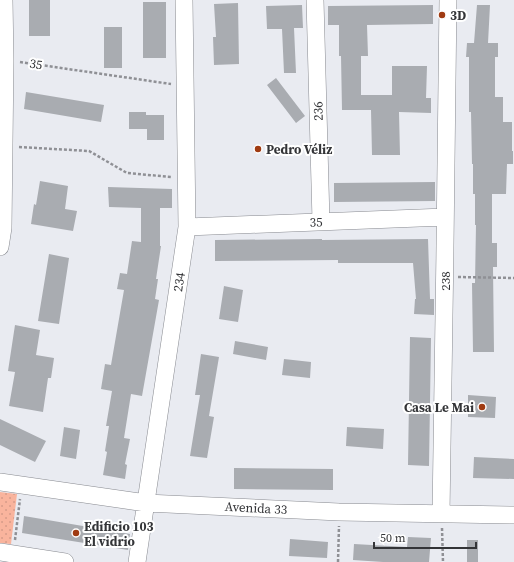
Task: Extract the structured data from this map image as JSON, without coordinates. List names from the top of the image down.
{
  "streets": {
    "street": [
      "35",
      "236",
      "238",
      "234",
      "Avenida 33"
    ]
  },
  "crossings": [
    ["35", "236"],
    ["35", "238"],
    ["35", "234"],
    ["238", "Avenida 33"],
    ["234", "Avenida 33"]
  ],
  "places": [
    "3D",
    "Pedro Véliz",
    "Casa Le Mai",
    "Edificio 103 El vidrio"
  ],
  "scale_bar": "50 m"
}
